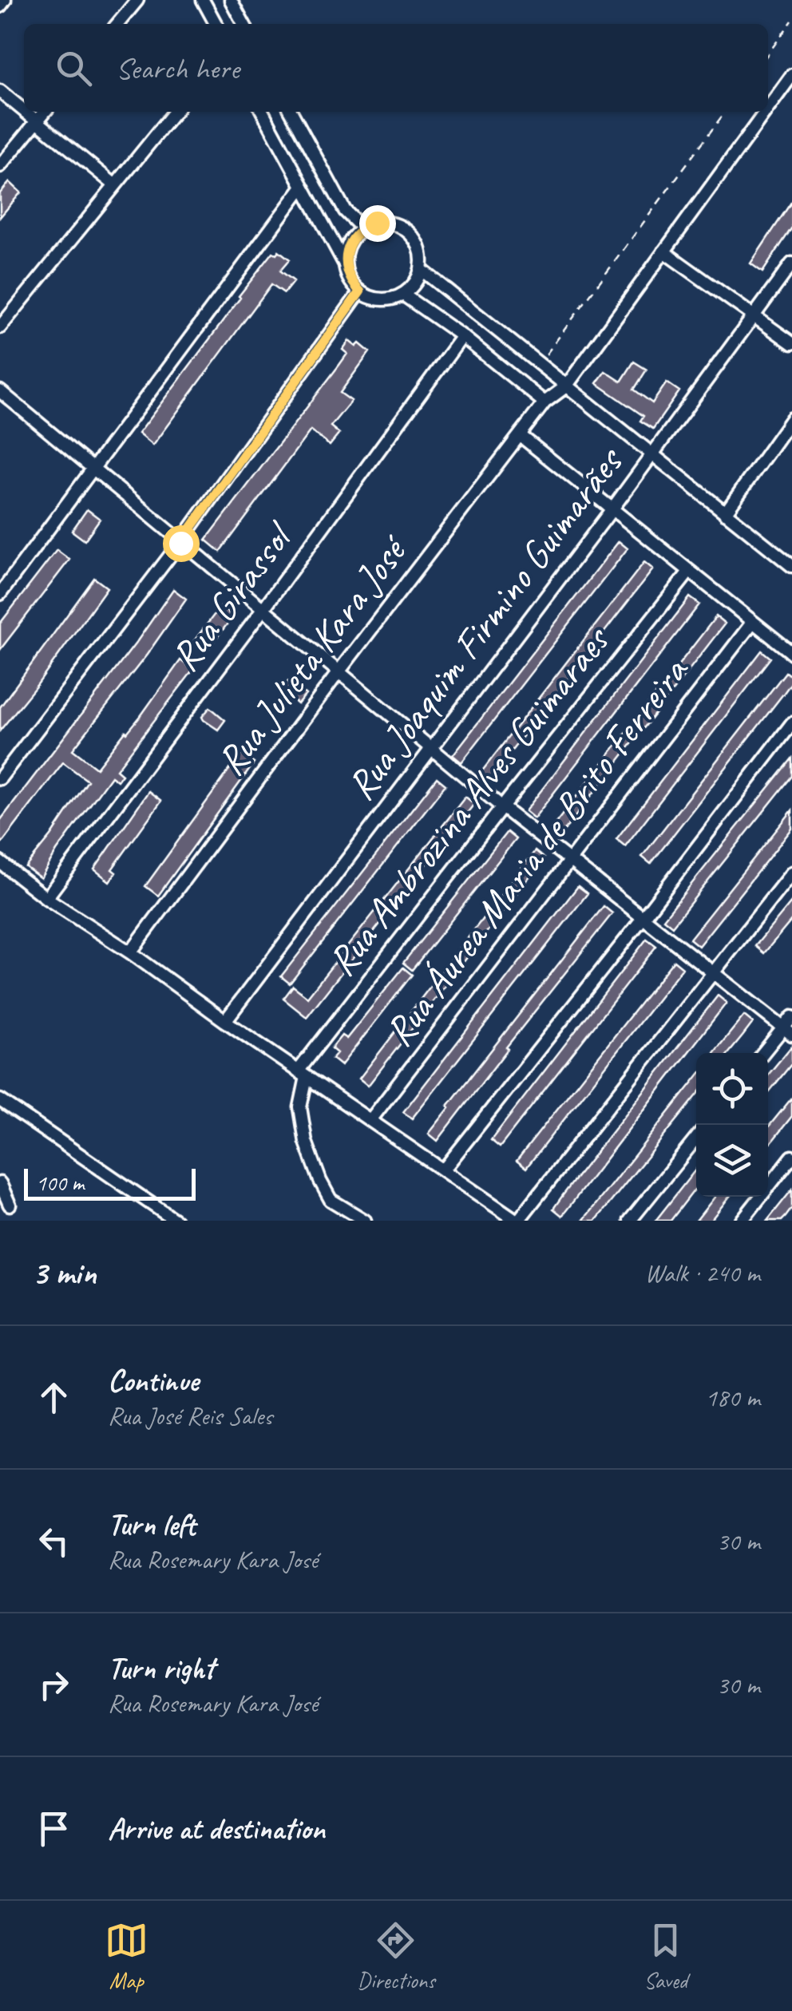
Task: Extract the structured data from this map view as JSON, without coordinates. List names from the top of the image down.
{
  "streets": {
    "street": [
      "Rua Girassol",
      "Rua Joaquim Firmino Guimarães",
      "Rua Julieta Kara José",
      "Rua Ambrozina Alves Guimaraes",
      "Rua Áurea Maria de Brito Ferreira"
    ]
  },
  "scale_bar": "100 m",
  "page": {
    "search": "Search here",
    "scale": "100 m",
    "heading": ["3 min", "Walk · 240 m"],
    "list": [
      ["Continue", "Rua José Reis Sales", "180 m"],
      ["Turn left", "Rua Rosemary Kara José", "30 m"],
      ["Turn right", "Rua Rosemary Kara José", "30 m"],
      "Arrive at destination"
    ],
    "nav": ["Map", "Directions", "Saved"]
  }
}
